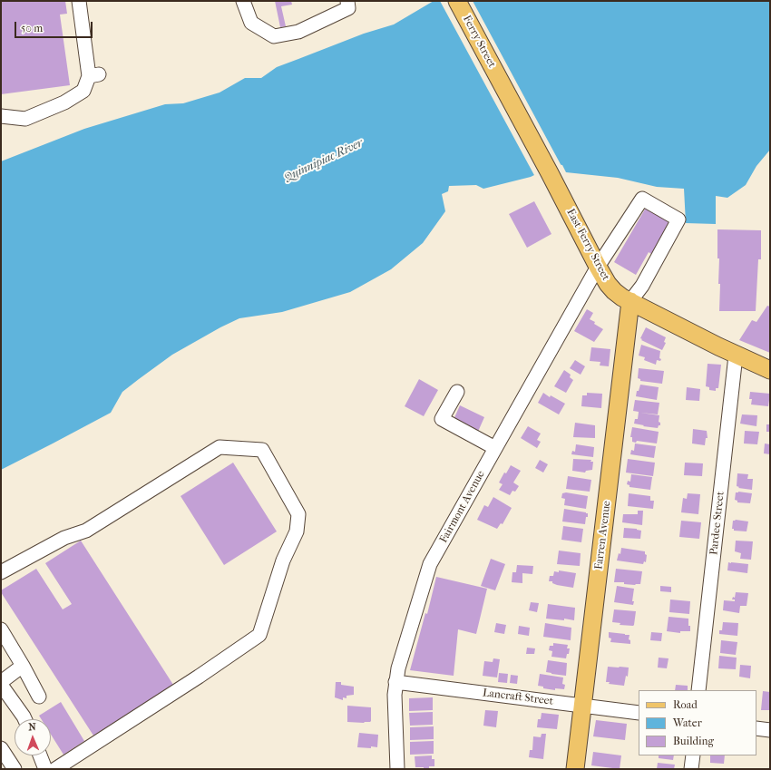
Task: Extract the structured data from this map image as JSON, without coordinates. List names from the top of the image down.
{
  "streets": {
    "main road": ["Ferry Street", "East Ferry Street", "Farren Avenue"],
    "street": ["Fairmont Avenue", "Pardee Street", "Lancraft Street"]
  },
  "crossings": [
    ["Ferry Street", "East Ferry Street"],
    ["East Ferry Street", "Fairmont Avenue"],
    ["East Ferry Street", "Pardee Street"],
    ["East Ferry Street", "Farren Avenue"],
    ["Fairmont Avenue", "Farren Avenue"],
    ["Fairmont Avenue", "Lancraft Street"],
    ["Farren Avenue", "Lancraft Street"]
  ],
  "water": ["Quinnipiac River"],
  "legend": ["Road", "Water", "Building"],
  "scale_bar": "50 m",
  "north": "top"
}
